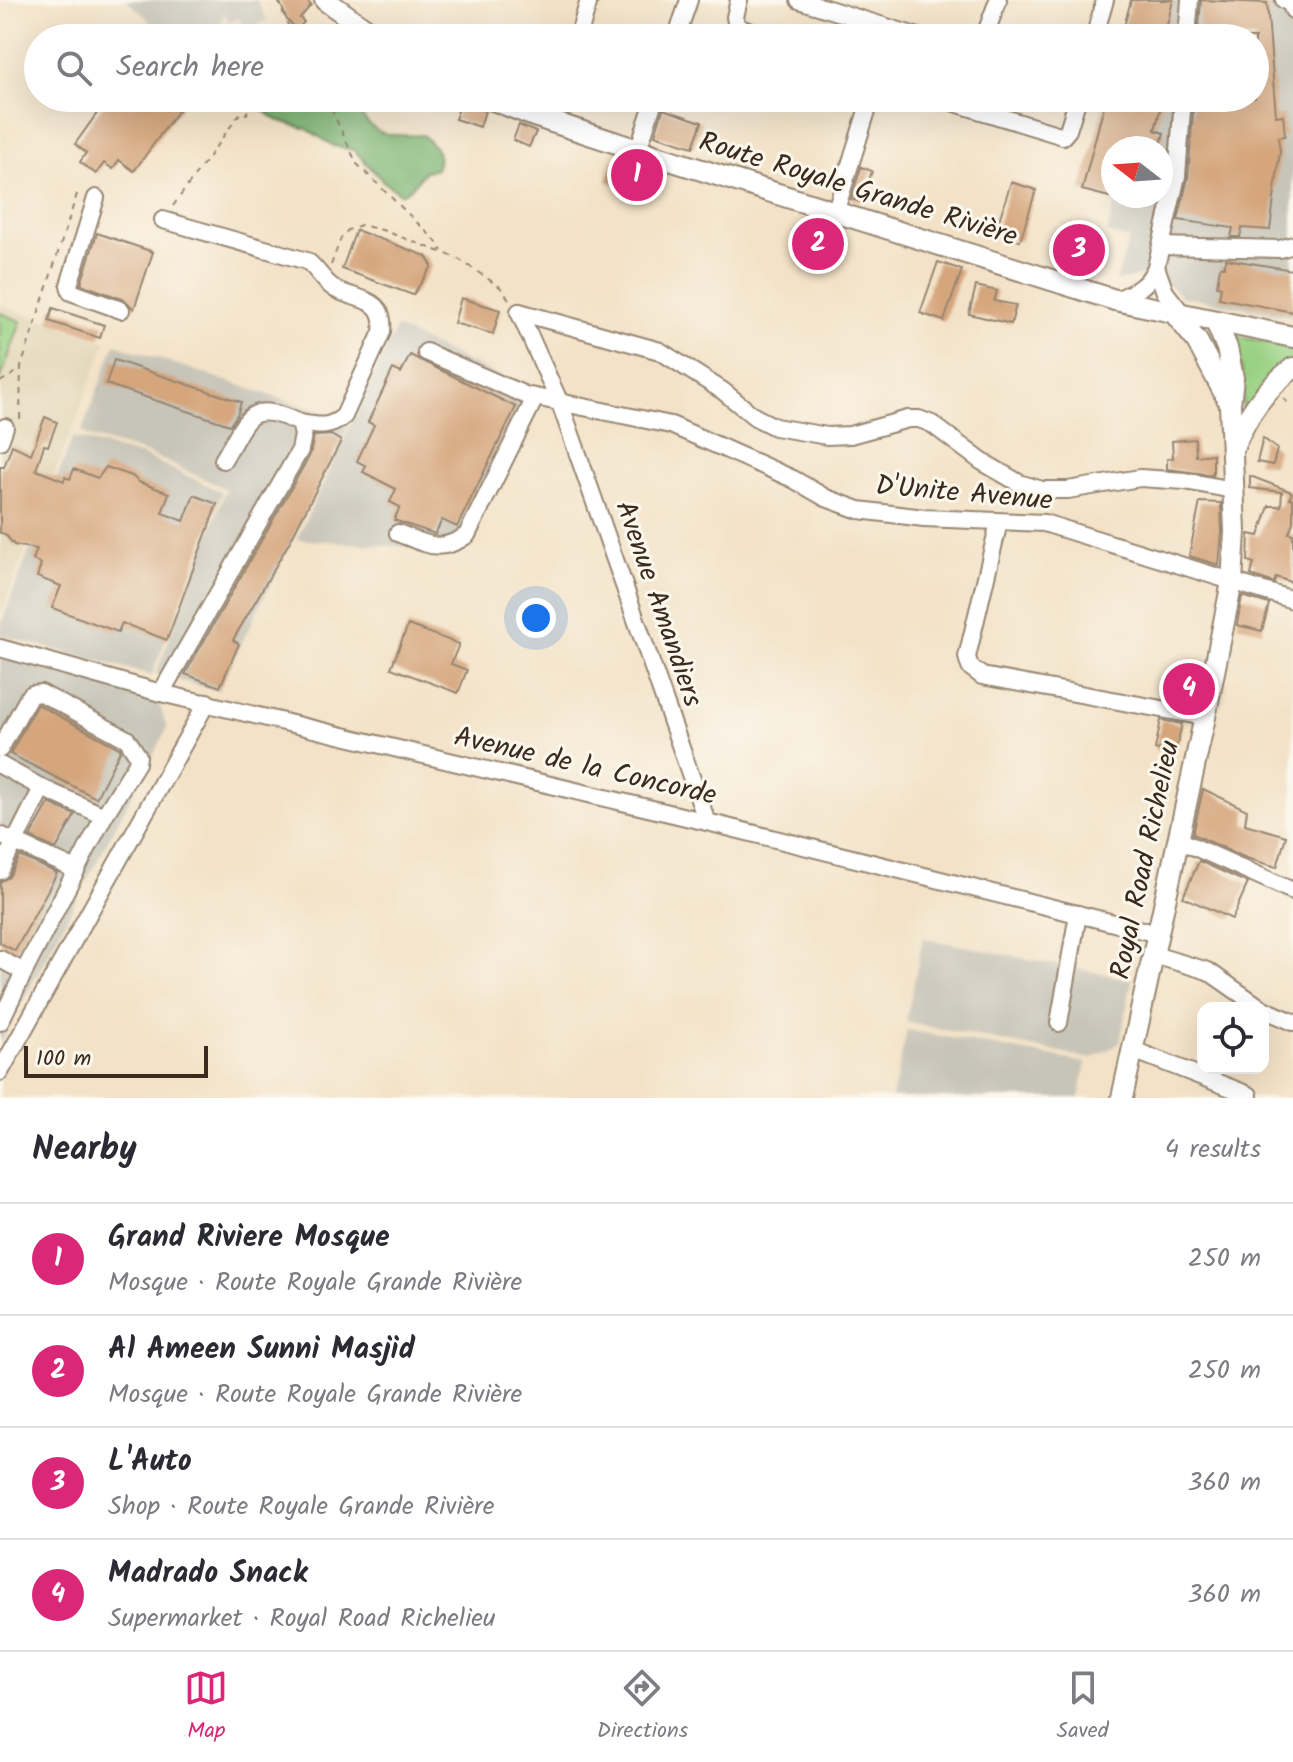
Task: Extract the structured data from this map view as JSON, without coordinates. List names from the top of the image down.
{
  "streets": {
    "main road": ["Route Royale Grande Rivière", "Royal Road Richelieu"],
    "street": ["D'Unite Avenue", "Avenue Amandiers", "Avenue de la Concorde"]
  },
  "crossings": [
    ["Route Royale Grande Rivière", "Royal Road Richelieu"],
    ["D'Unite Avenue", "Avenue Amandiers"],
    ["D'Unite Avenue", "Royal Road Richelieu"],
    ["Avenue Amandiers", "Avenue de la Concorde"],
    ["Avenue de la Concorde", "Royal Road Richelieu"]
  ],
  "scale_bar": "100 m",
  "north": "left",
  "page": {
    "search": "Search here",
    "pins": [
      "1",
      "2",
      "3",
      "4"
    ],
    "scale": "100 m",
    "heading": ["Nearby", "4 results"],
    "list": [
      {
        "mark": "1",
        "name": "Grand Riviere Mosque",
        "note": "Mosque · Route Royale Grande Rivière",
        "value": "250 m"
      },
      {
        "mark": "2",
        "name": "Al Ameen Sunni Masjid",
        "note": "Mosque · Route Royale Grande Rivière",
        "value": "250 m"
      },
      {
        "mark": "3",
        "name": "L'Auto",
        "note": "Shop · Route Royale Grande Rivière",
        "value": "360 m"
      },
      {
        "mark": "4",
        "name": "Madrado Snack",
        "note": "Supermarket · Royal Road Richelieu",
        "value": "360 m"
      }
    ],
    "nav": ["Map", "Directions", "Saved"]
  }
}
